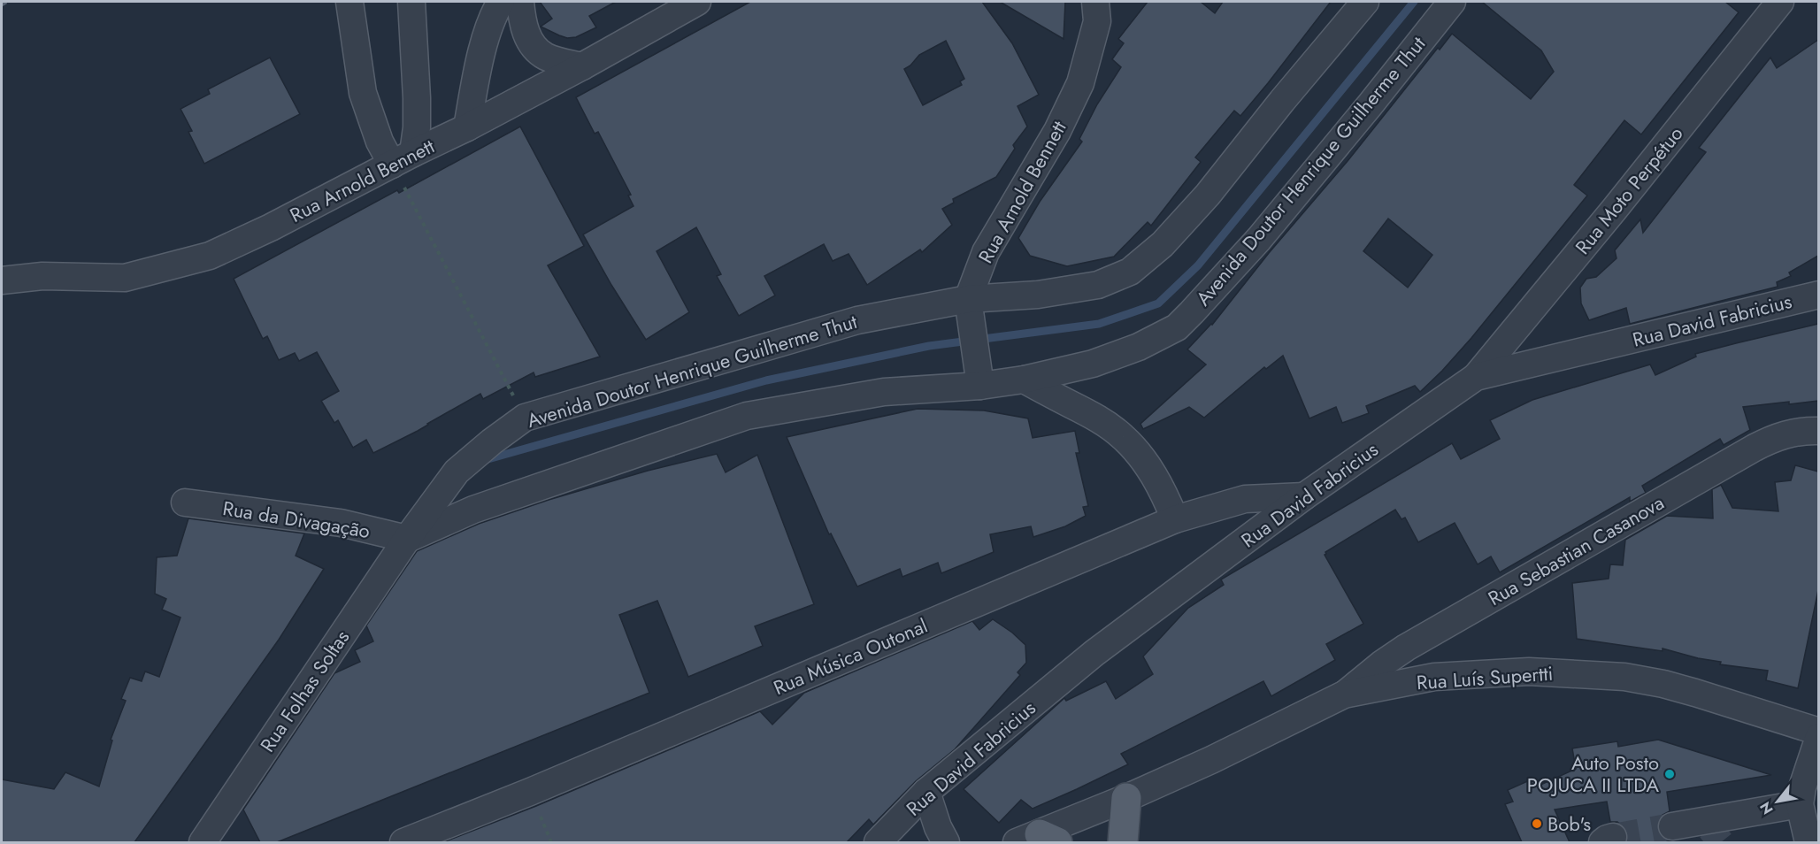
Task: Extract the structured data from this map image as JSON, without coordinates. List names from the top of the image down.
{
  "streets": {
    "street": [
      "Avenida Doutor Henrique Guilherme Thut",
      "Rua Arnold Bennett",
      "Rua Moto Perpétuo",
      "Rua David Fabricius",
      "Rua da Divagação",
      "Rua Sebastian Casanova",
      "Rua Música Outonal",
      "Rua Luís Supertti",
      "Rua Folhas Soltas"
    ]
  },
  "crossings": [
    ["Avenida Doutor Henrique Guilherme Thut", "Rua Arnold Bennett"],
    ["Avenida Doutor Henrique Guilherme Thut", "Rua da Divagação"],
    ["Avenida Doutor Henrique Guilherme Thut", "Rua Folhas Soltas"],
    ["Rua Moto Perpétuo", "Rua David Fabricius"],
    ["Rua David Fabricius", "Rua Música Outonal"],
    ["Rua da Divagação", "Rua Folhas Soltas"],
    ["Rua Sebastian Casanova", "Rua Luís Supertti"]
  ],
  "places": ["Auto Posto POJUCA II LTDA", "Bob's"],
  "north": "bottom left"
}
